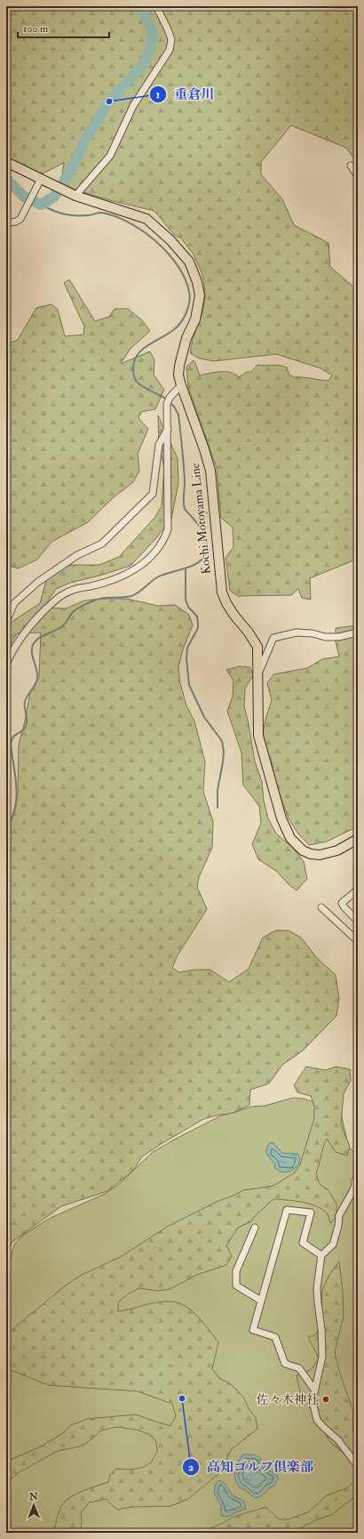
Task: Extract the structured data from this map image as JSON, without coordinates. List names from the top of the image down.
{
  "streets": {
    "main road": ["Kochi Motoyama Line"]
  },
  "places": ["重倉川", "高知ゴルフ倶楽部", "佐々木神社"],
  "scale_bar": "100 m",
  "north": "top"
}
